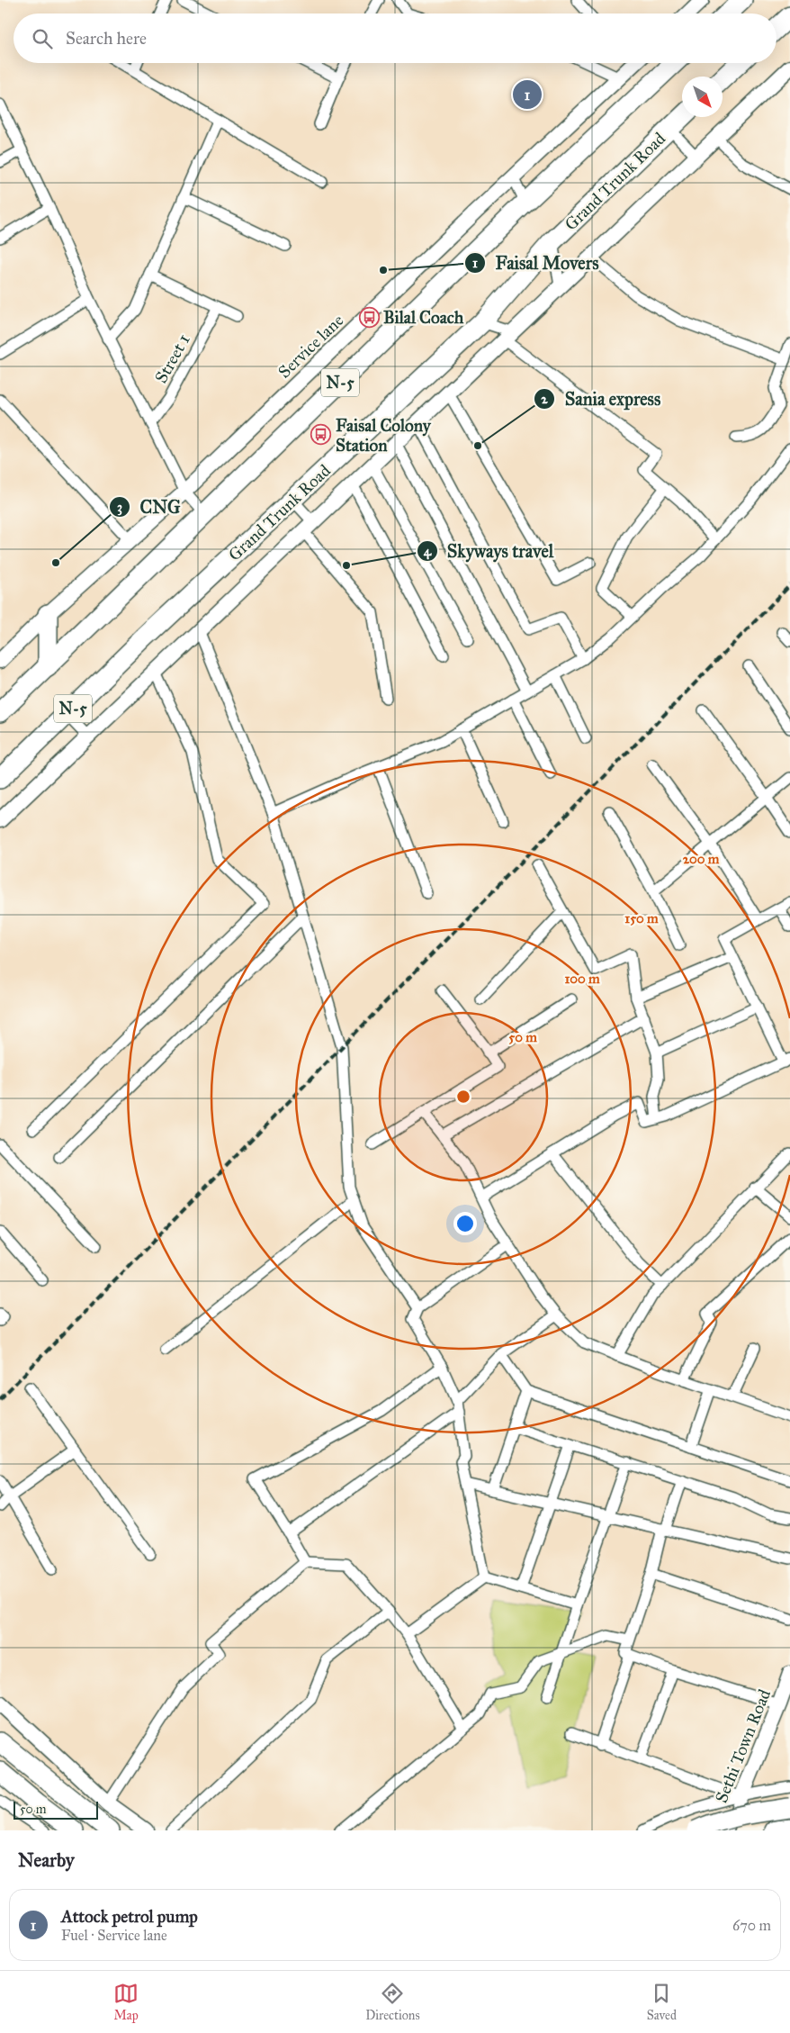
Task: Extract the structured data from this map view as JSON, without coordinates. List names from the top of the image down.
{
  "streets": {
    "highway": ["Grand Trunk Road", "N-5"],
    "street": ["Service lane", "Street 1", "Sethi Town Road"]
  },
  "places": {
    "other": [
      "Faisal Movers",
      "Sania express",
      "CNG",
      "Skyways travel"
    ],
    "bus stop": ["Bilal Coach", "Faisal Colony Station"]
  },
  "scale_bar": "50 m",
  "north": "bottom right",
  "page": {
    "search": "Search here",
    "pins": "1",
    "scale": "50 m",
    "heading": "Nearby",
    "list": [
      {
        "mark": "1",
        "name": "Attock petrol pump",
        "note": "Fuel · Service lane",
        "value": "670 m"
      }
    ],
    "nav": ["Map", "Directions", "Saved"]
  },
  "rings": [
    "200 m",
    "150 m",
    "100 m",
    "50 m"
  ]
}
